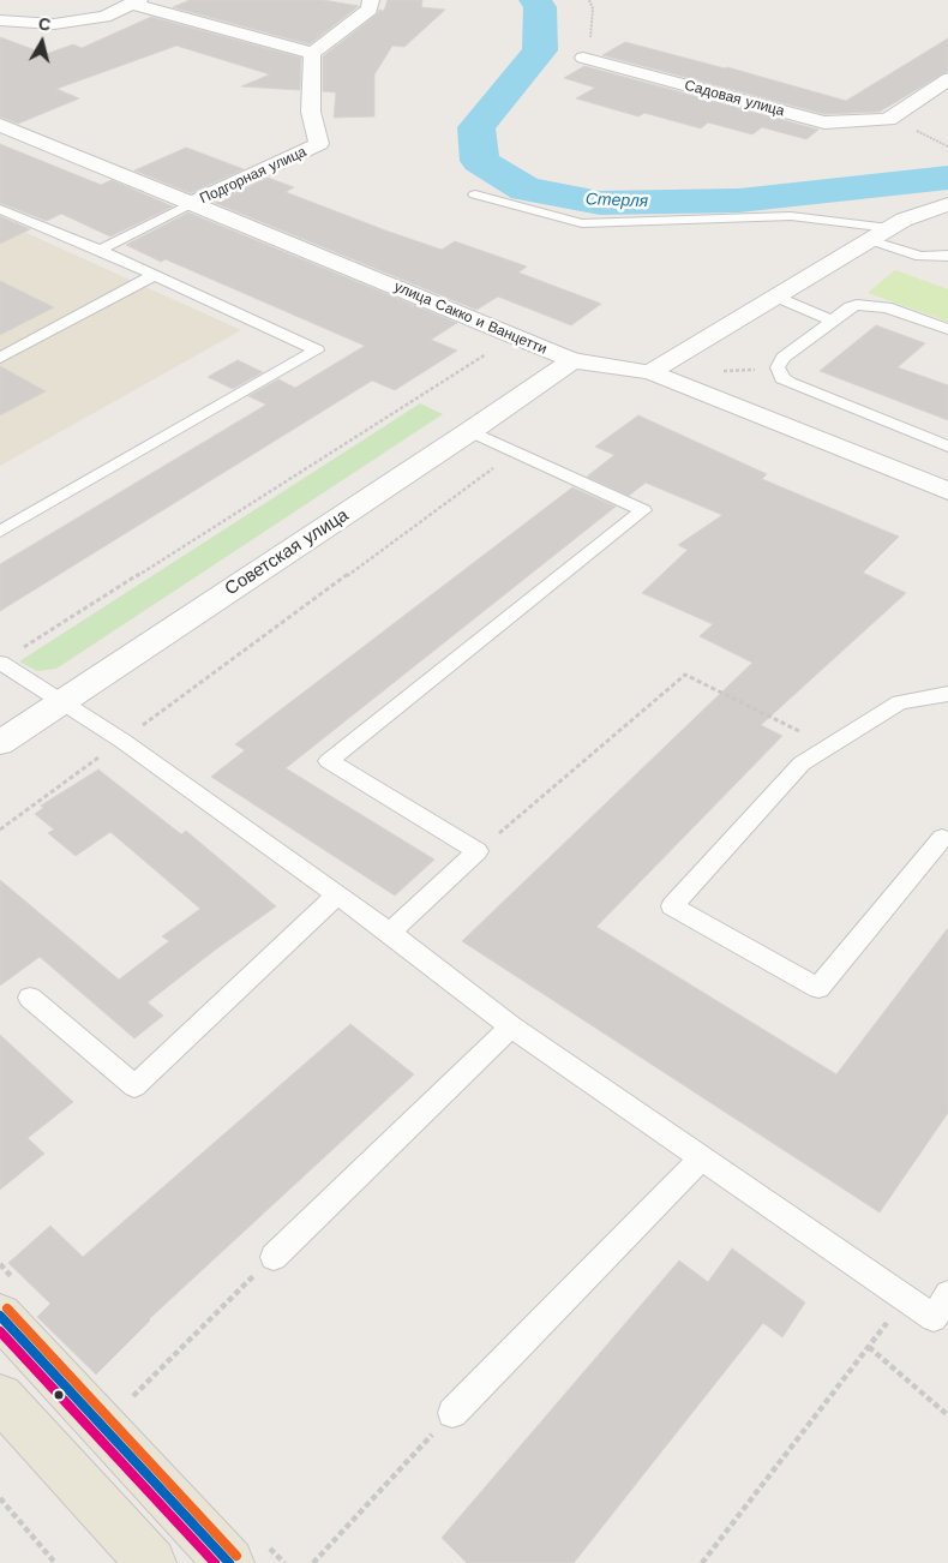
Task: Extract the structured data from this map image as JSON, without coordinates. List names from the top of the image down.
{
  "streets": {
    "street": [
      "Садовая улица",
      "Подгорная улица",
      "улица Сакко и Ванцетти",
      "Советская улица"
    ]
  },
  "crossings": [
    ["Подгорная улица", "улица Сакко и Ванцетти"],
    ["улица Сакко и Ванцетти", "Советская улица"]
  ],
  "water": ["Стерля"],
  "north": "top"
}
